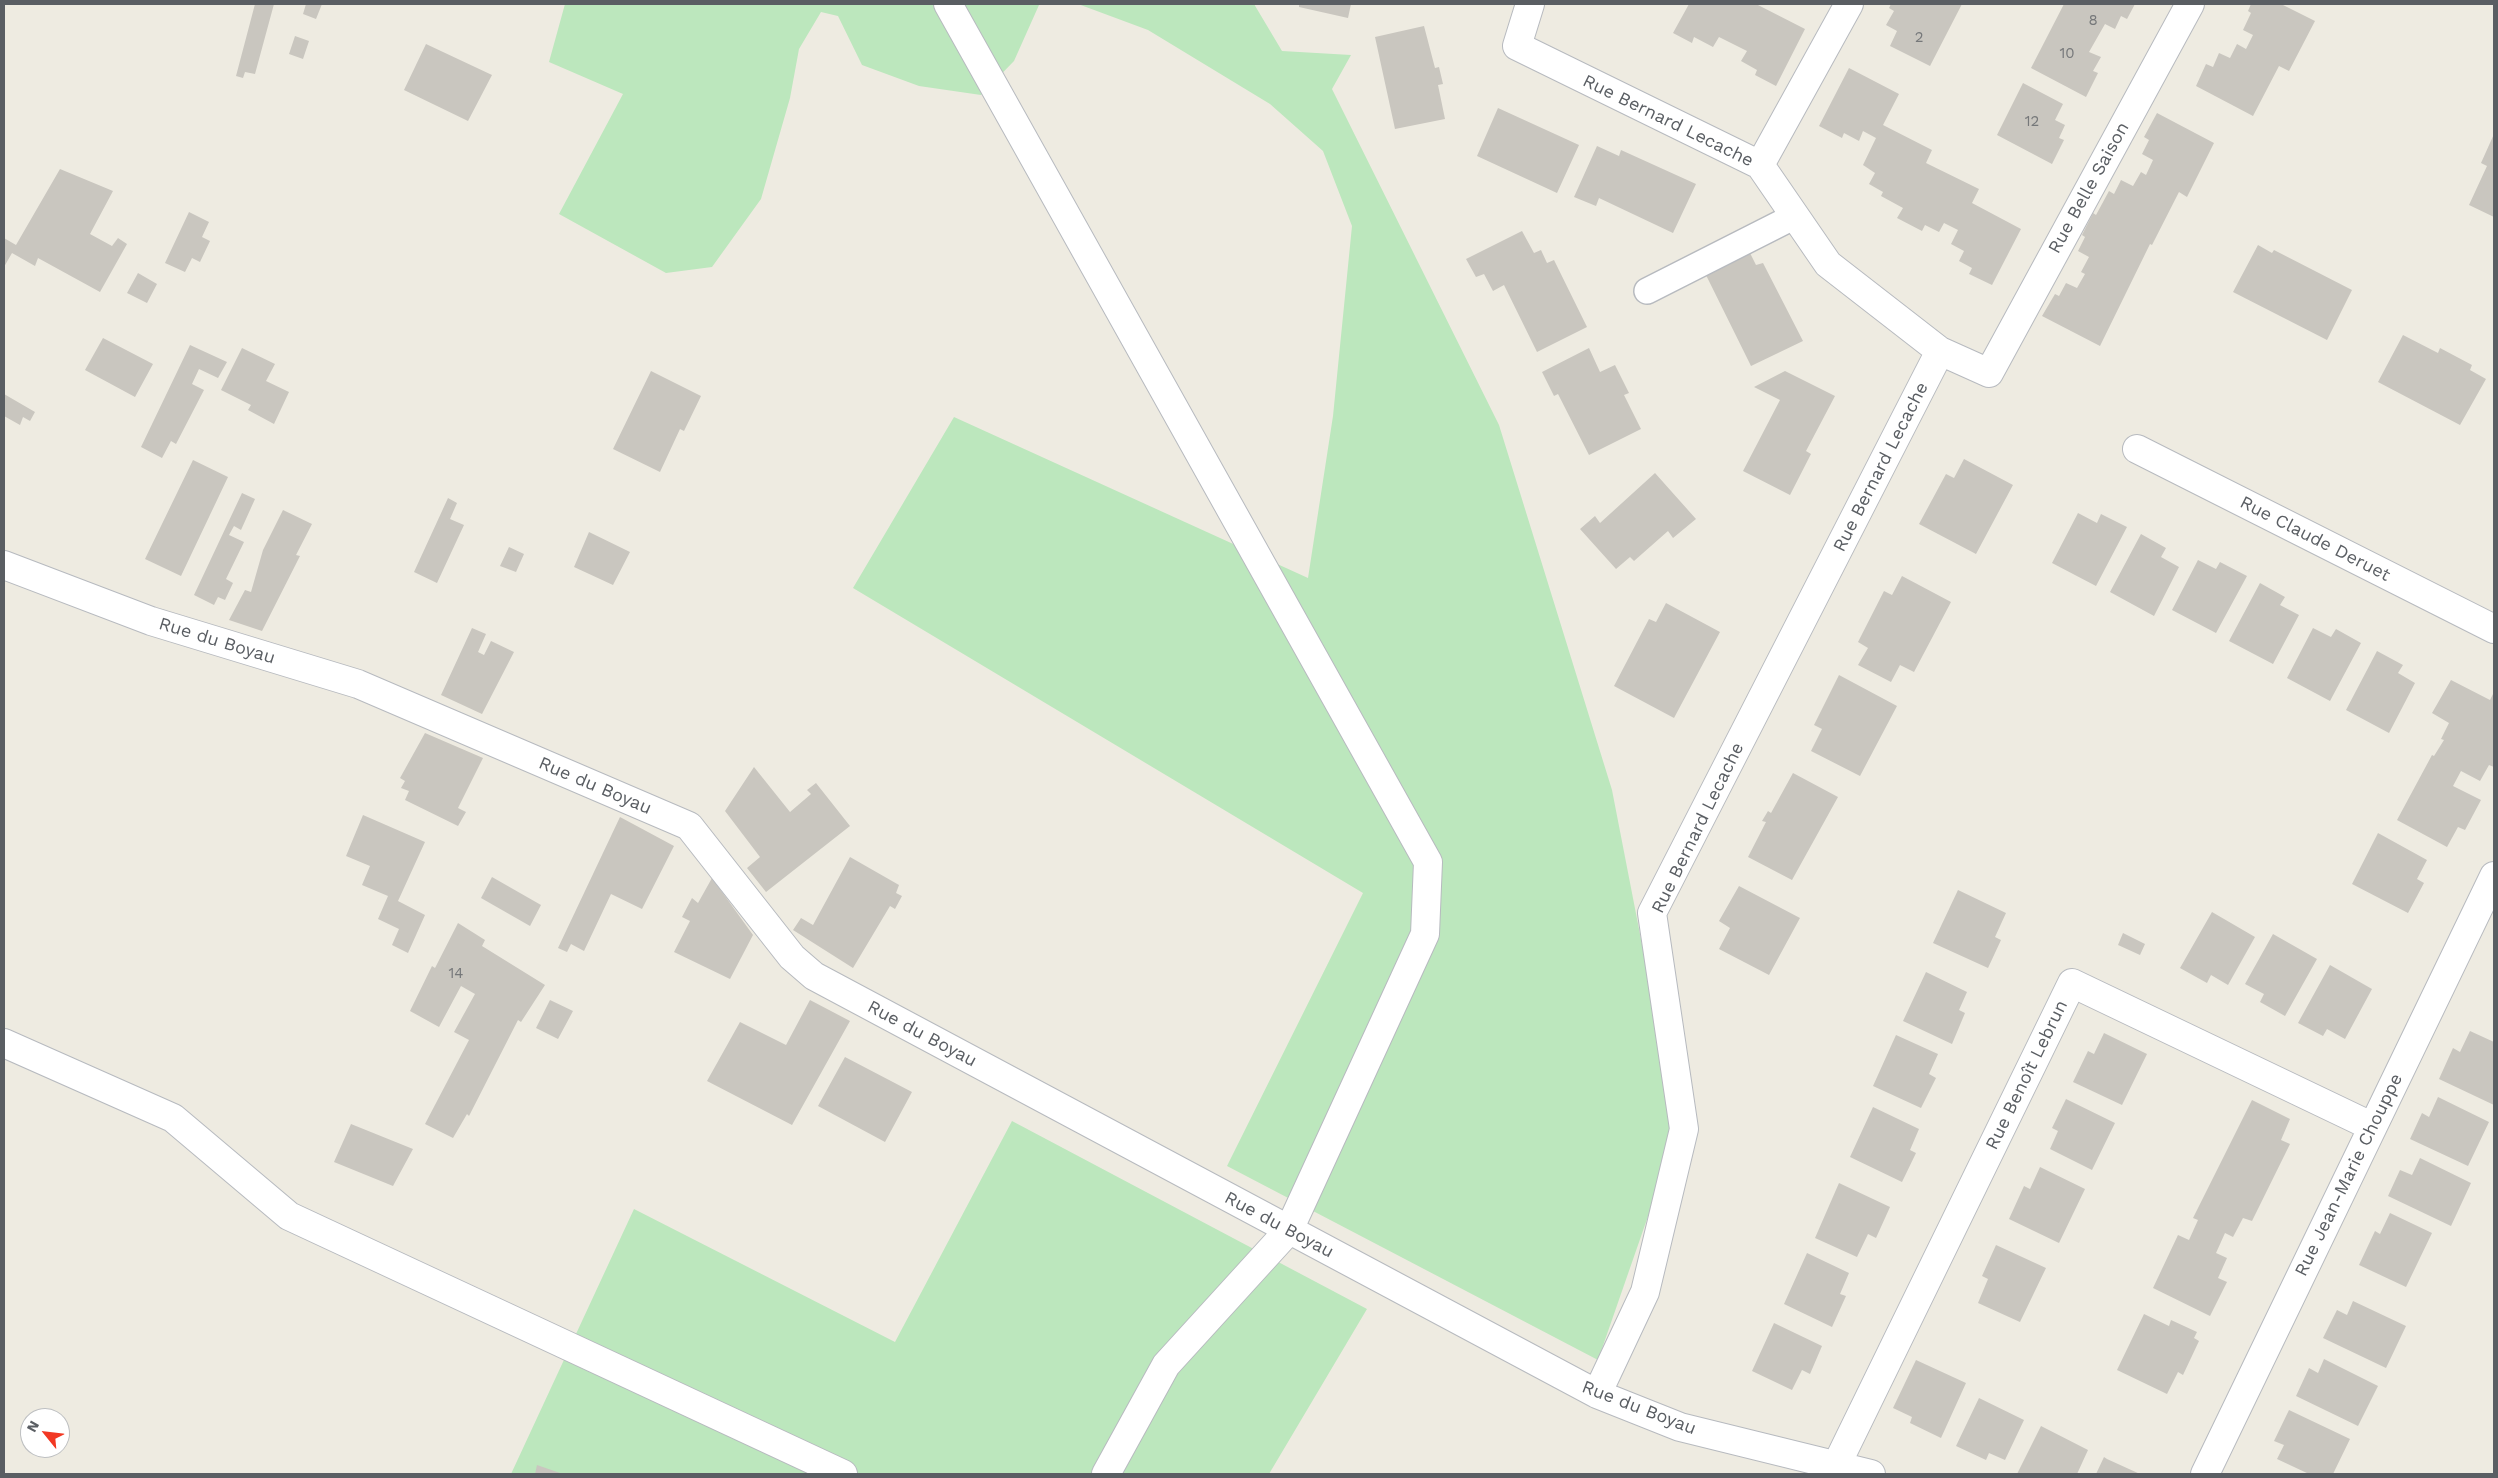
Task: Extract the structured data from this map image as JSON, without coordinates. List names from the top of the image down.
{
  "streets": {
    "street": [
      "Rue Bernard Lecache",
      "Rue Belle Saison",
      "Rue Claude Deruet",
      "Rue du Boyau",
      "Rue Benoît Lebrun",
      "Rue Jean-Marie Chouppe"
    ]
  },
  "crossings": [
    ["Rue Bernard Lecache", "Rue Belle Saison"],
    ["Rue Bernard Lecache", "Rue du Boyau"],
    ["Rue du Boyau", "Rue Benoît Lebrun"],
    ["Rue Benoît Lebrun", "Rue Jean-Marie Chouppe"]
  ],
  "house_numbers": [
    "8",
    "2",
    "10",
    "12",
    "14"
  ],
  "north": "top left"
}
